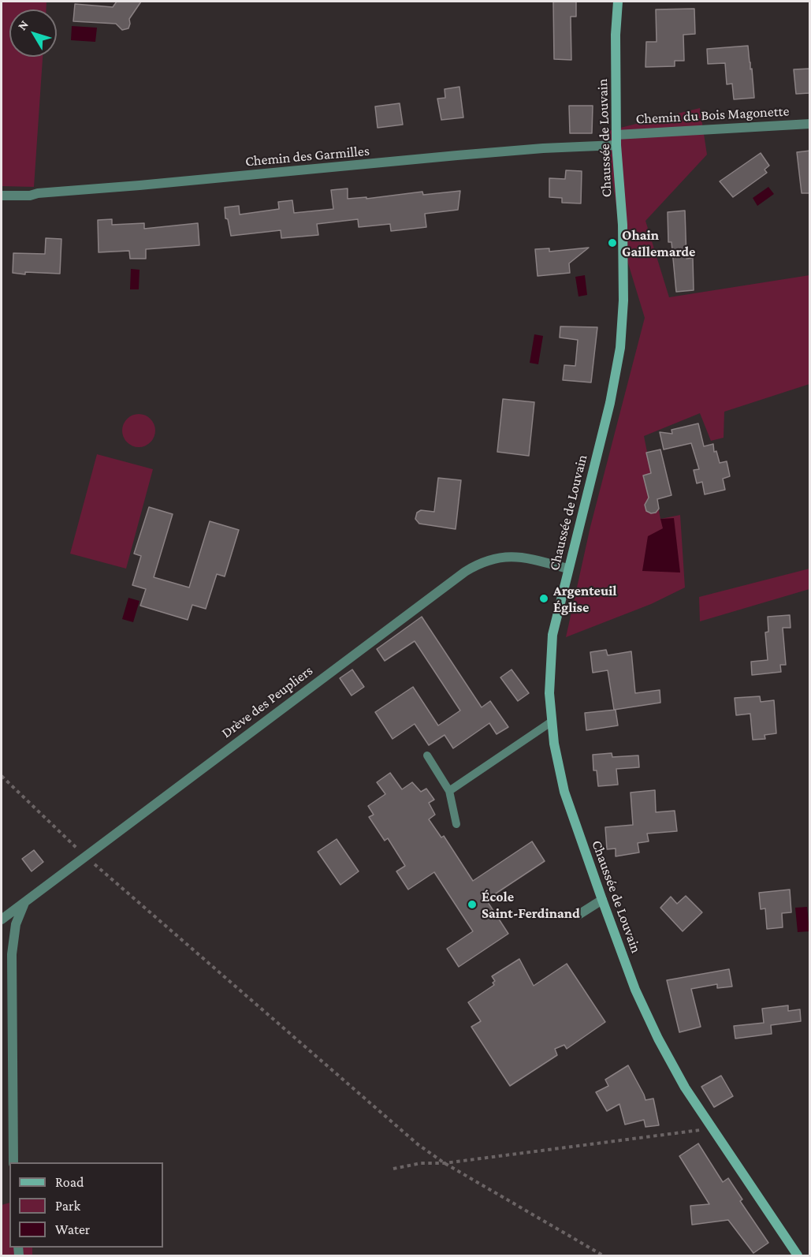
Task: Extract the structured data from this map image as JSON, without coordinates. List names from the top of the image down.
{
  "streets": {
    "main road": ["Chaussée de Louvain"],
    "street": ["Chemin du Bois Magonette", "Chemin des Garmilles", "Drève des Peupliers"]
  },
  "crossings": [
    ["Chemin du Bois Magonette", "Chaussée de Louvain"],
    ["Chemin du Bois Magonette", "Chemin des Garmilles"],
    ["Chaussée de Louvain", "Chemin des Garmilles"],
    ["Chaussée de Louvain", "Drève des Peupliers"]
  ],
  "places": ["Ohain Gaillemarde", "Argenteuil Église", "École Saint-Ferdinand"],
  "legend": ["Road", "Park", "Water"],
  "north": "top left"
}
